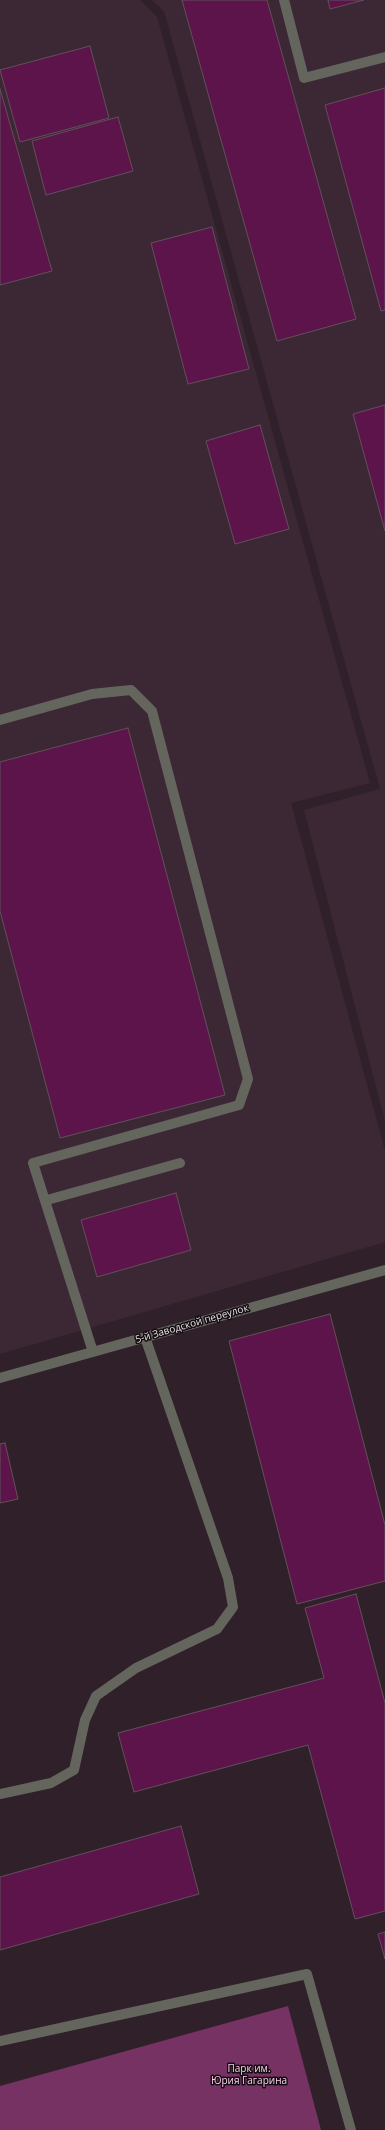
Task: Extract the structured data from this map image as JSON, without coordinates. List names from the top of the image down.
{
  "streets": {
    "street": ["5-й Заводской переулок"]
  },
  "parks": ["Парк им. Юрия Гагарина"]
}
